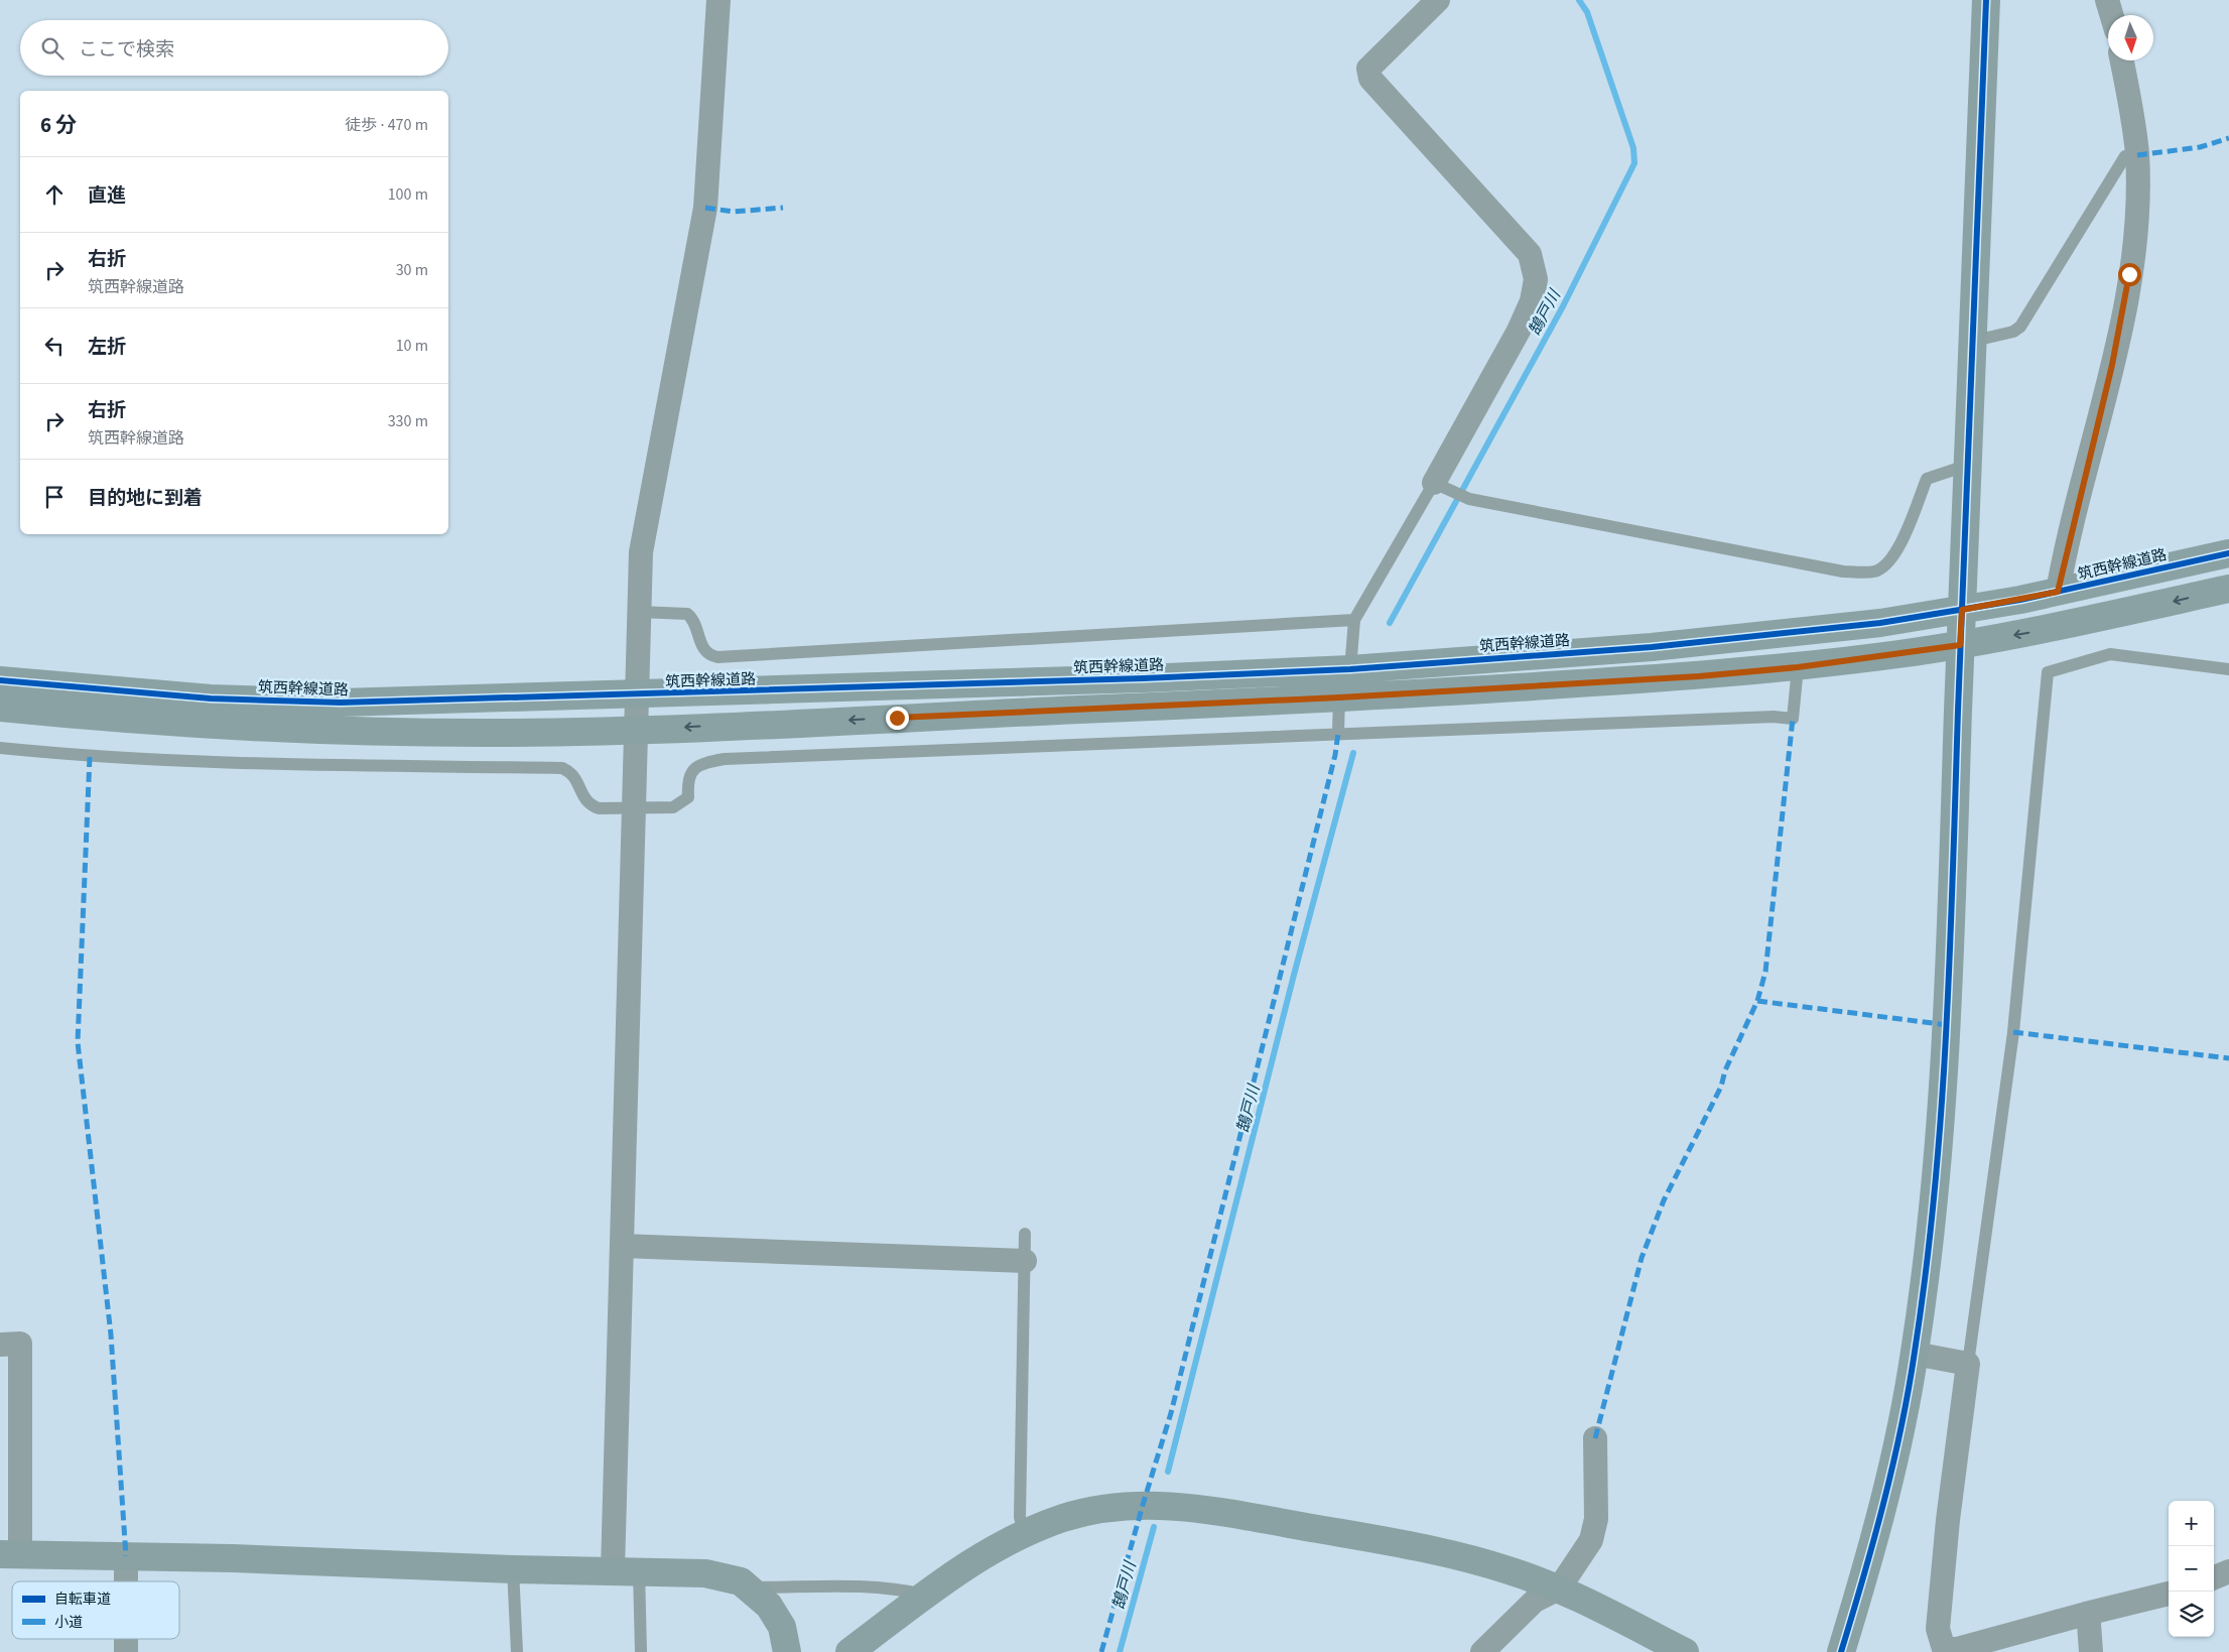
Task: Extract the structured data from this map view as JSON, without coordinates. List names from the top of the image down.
{
  "streets": {
    "street": ["筑西幹線道路"]
  },
  "water": ["鵠戸川"],
  "legend": ["自転車道", "小道"],
  "north": "bottom",
  "page": {
    "search": "ここで検索",
    "heading": ["6 分", "徒歩 · 470 m"],
    "list": [
      ["直進", "100 m"],
      ["右折", "筑西幹線道路", "30 m"],
      ["左折", "10 m"],
      ["右折", "筑西幹線道路", "330 m"],
      "目的地に到着"
    ],
    "map_buttons": ["+", "−"]
  }
}
